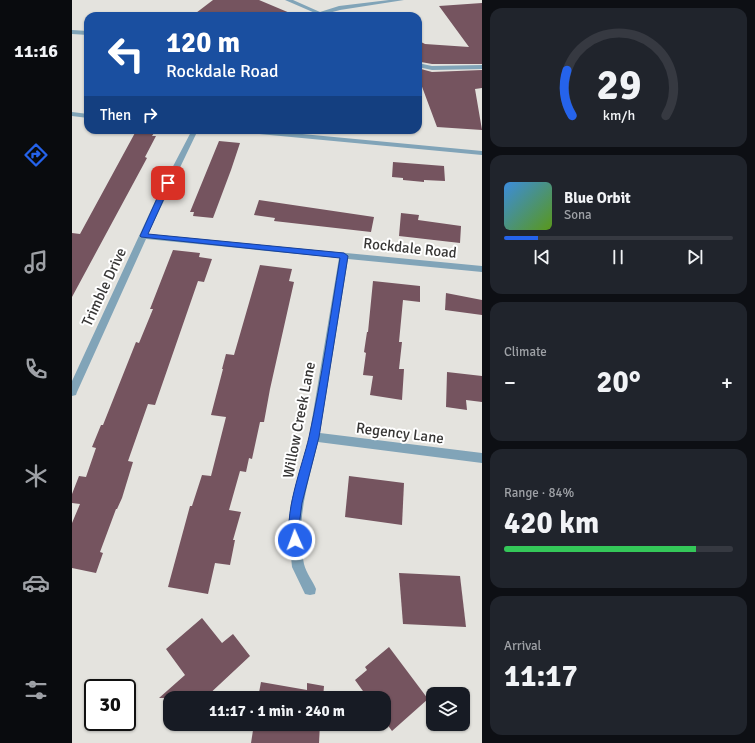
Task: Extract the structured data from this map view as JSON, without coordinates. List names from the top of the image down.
{
  "streets": {
    "street": [
      "Rockdale Road",
      "Trimble Drive",
      "Willow Creek Lane",
      "Regency Lane"
    ]
  },
  "crossings": [
    ["Rockdale Road", "Trimble Drive"],
    ["Rockdale Road", "Willow Creek Lane"],
    ["Willow Creek Lane", "Regency Lane"]
  ],
  "page": {
    "tabs": "11:16",
    "turn": ["120 m", "Rockdale Road"],
    "then": "Then",
    "song": ["Blue Orbit", "Sona"],
    "tile": [
      "Climate",
      ["Range · 84%", "420 km"],
      ["Arrival", "11:17"]
    ],
    "heat": ["−", "20°", "+"],
    "limit": "30",
    "trip": "11:17 · 1 min · 240 m",
    "gauge": ["29", "km/h"]
  }
}
